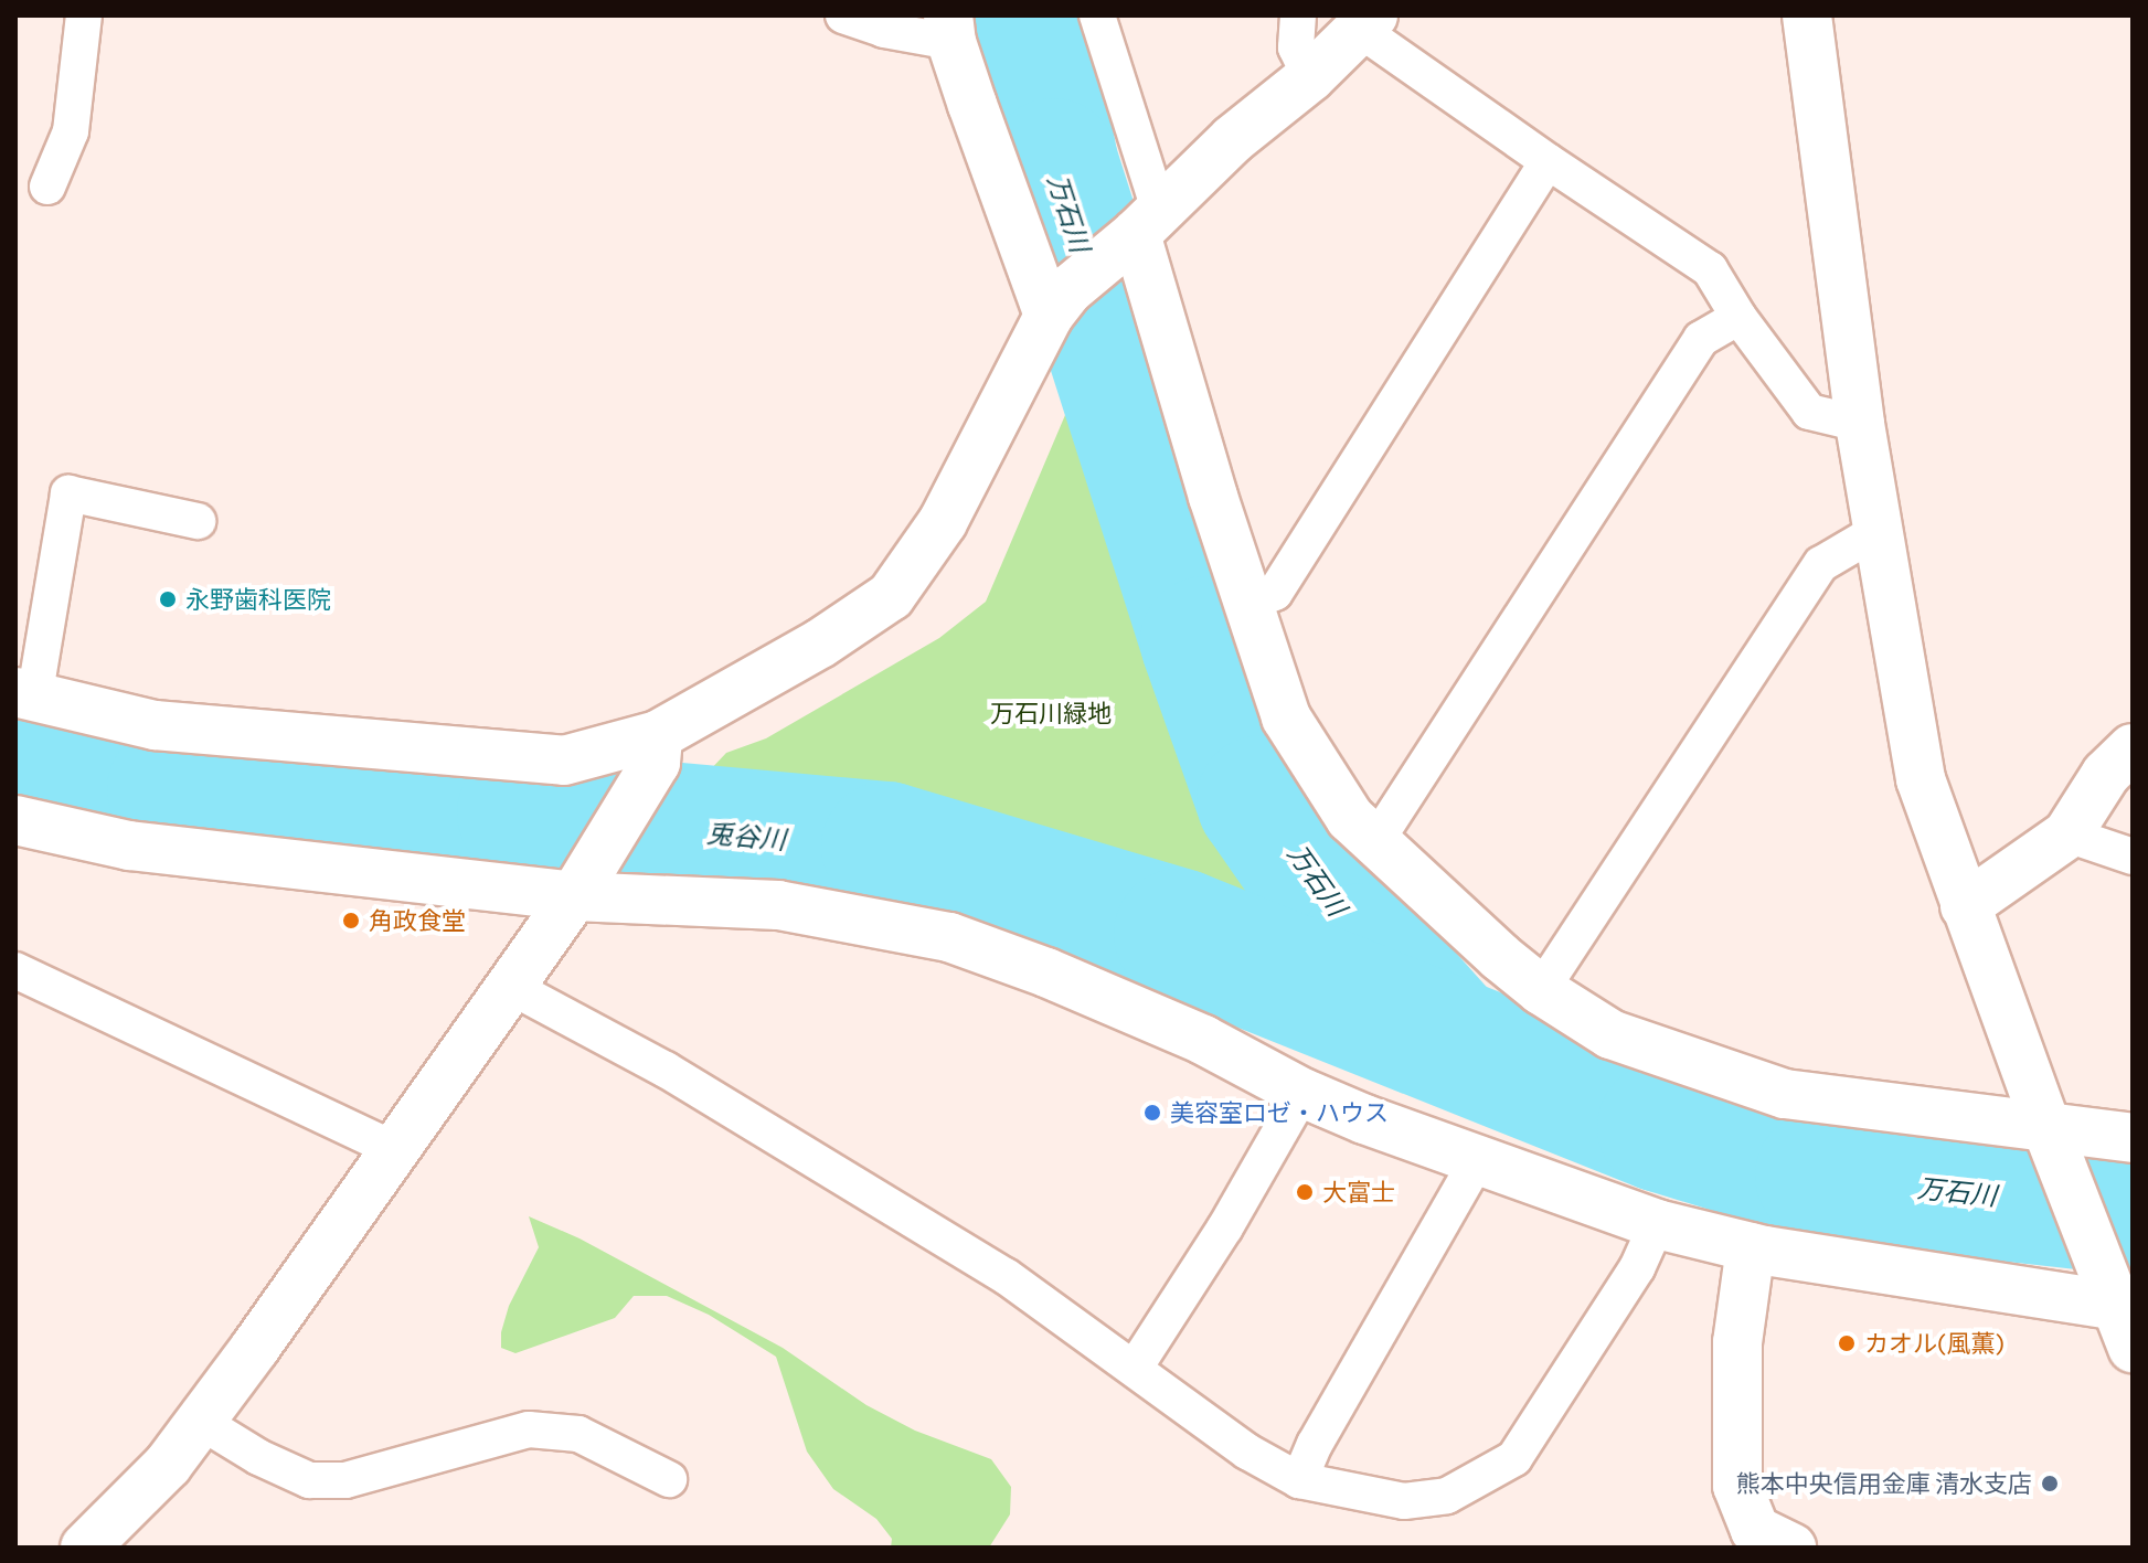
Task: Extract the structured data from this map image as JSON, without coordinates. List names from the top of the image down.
{
  "water": ["万石川", "兎谷川"],
  "parks": ["万石川緑地"],
  "places": [
    "永野歯科医院",
    "角政食堂",
    "美容室ロゼ・ハウス",
    "大富士",
    "カオル(風薫)",
    "熊本中央信用金庫 清水支店"
  ]
}
